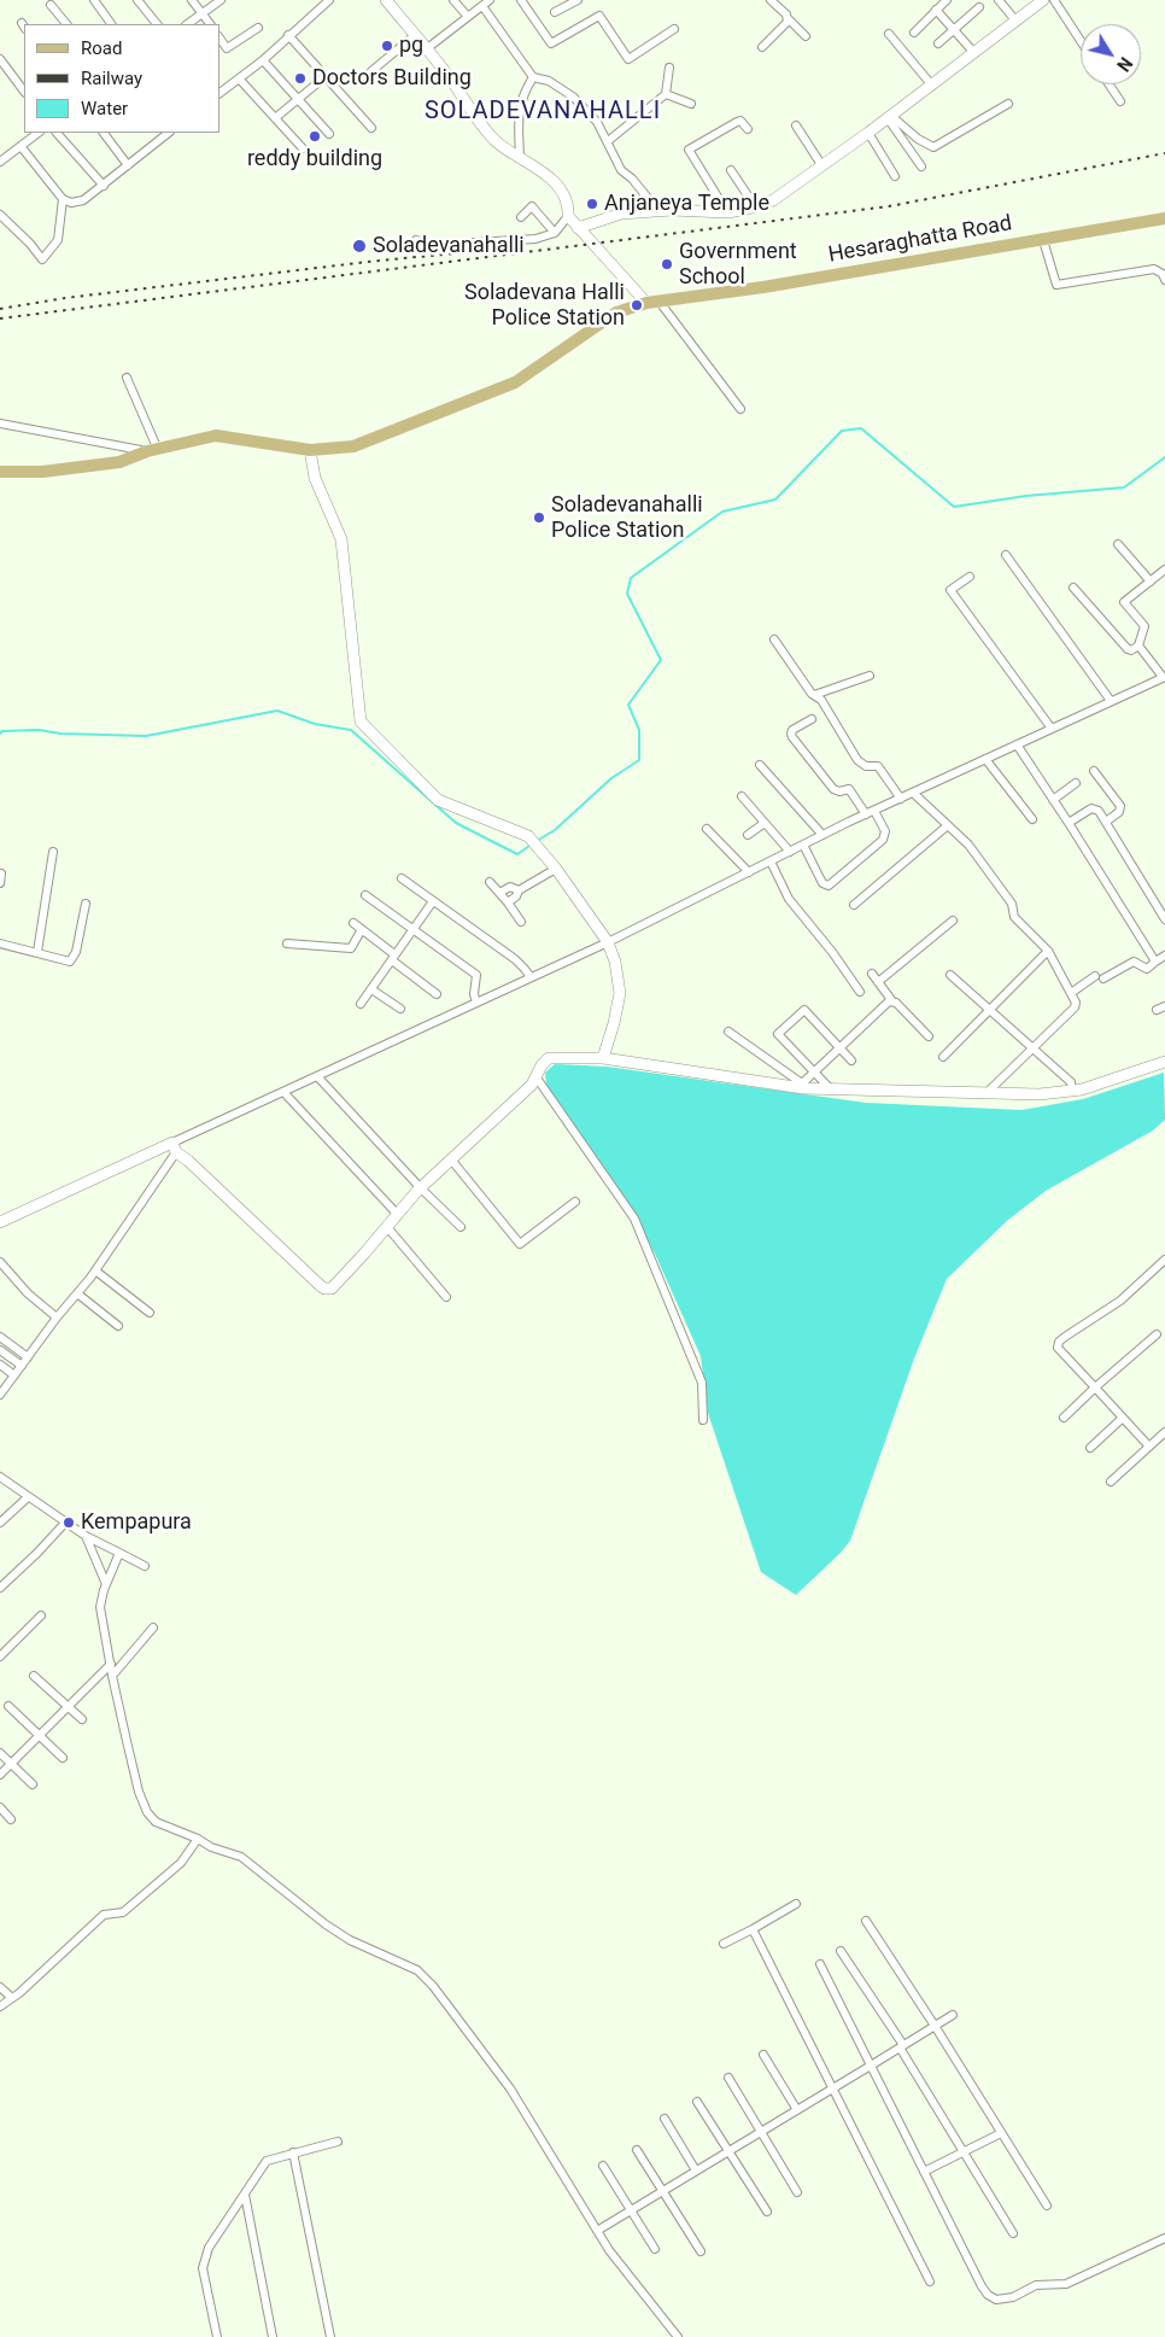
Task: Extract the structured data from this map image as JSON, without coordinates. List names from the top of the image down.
{
  "streets": {
    "main road": ["Hesaraghatta Road"]
  },
  "districts": ["SOLADEVANAHALLI"],
  "places": [
    "pg",
    "Doctors Building",
    "reddy building",
    "Anjaneya Temple",
    "Soladevanahalli",
    "Government School",
    "Soladevana Halli Police Station",
    "Soladevanahalli Police Station",
    "Kempapura"
  ],
  "legend": ["Road", "Railway", "Water"],
  "north": "bottom right"
}
